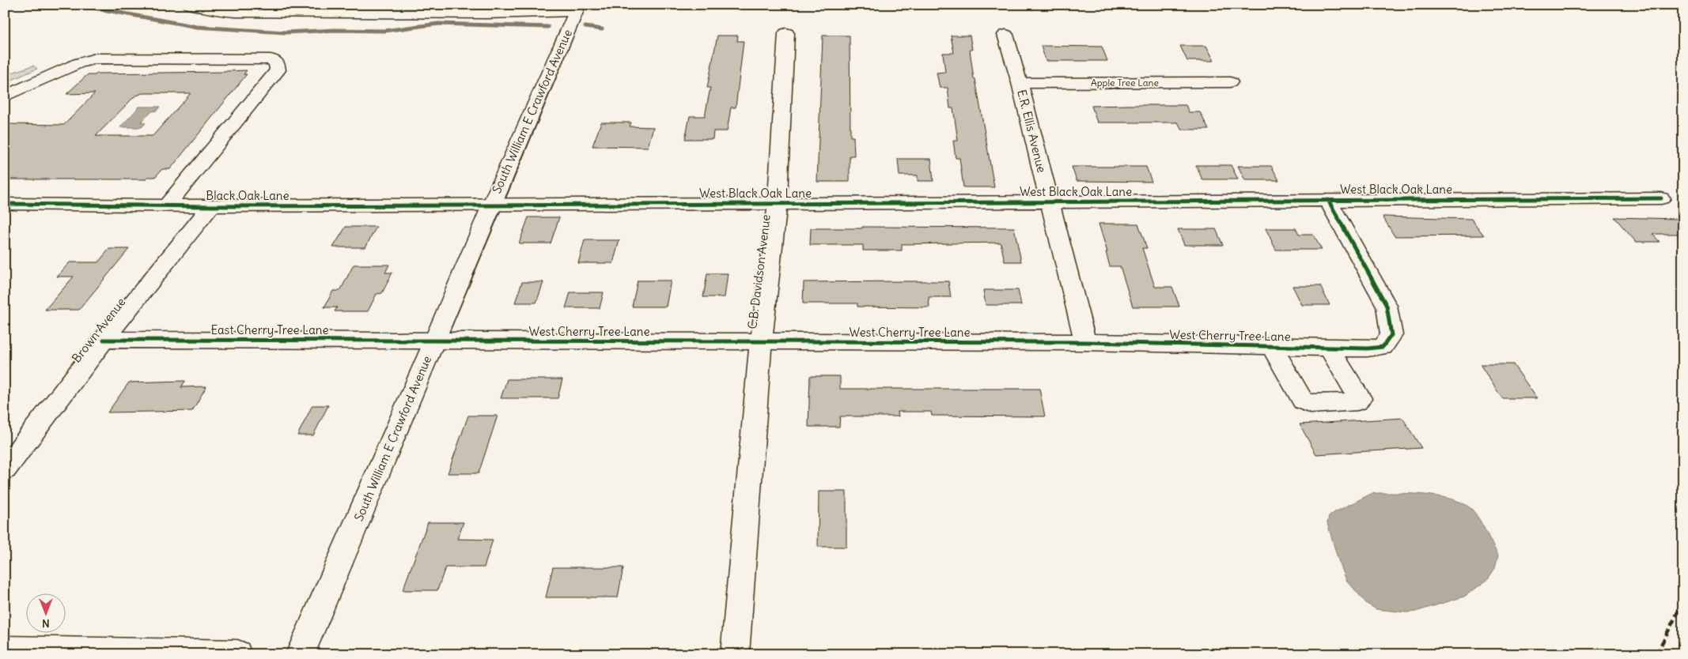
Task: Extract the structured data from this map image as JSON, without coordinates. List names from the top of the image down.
{
  "streets": {
    "street": [
      "Apple Tree Lane",
      "South William E Crawford Avenue",
      "E.R. Ellis Avenue",
      "West Black Oak Lane",
      "Black Oak Lane",
      "C.B. Davidson Avenue",
      "Brown Avenue",
      "East Cherry Tree Lane",
      "West Cherry Tree Lane"
    ]
  },
  "crossings": [
    ["Apple Tree Lane", "E.R. Ellis Avenue"],
    ["South William E Crawford Avenue", "West Black Oak Lane"],
    ["South William E Crawford Avenue", "Black Oak Lane"],
    ["South William E Crawford Avenue", "East Cherry Tree Lane"],
    ["South William E Crawford Avenue", "West Cherry Tree Lane"],
    ["E.R. Ellis Avenue", "West Black Oak Lane"],
    ["E.R. Ellis Avenue", "West Cherry Tree Lane"],
    ["West Black Oak Lane", "Black Oak Lane"],
    ["West Black Oak Lane", "C.B. Davidson Avenue"],
    ["West Black Oak Lane", "West Cherry Tree Lane"],
    ["Black Oak Lane", "Brown Avenue"],
    ["C.B. Davidson Avenue", "West Cherry Tree Lane"],
    ["Brown Avenue", "East Cherry Tree Lane"],
    ["East Cherry Tree Lane", "West Cherry Tree Lane"]
  ],
  "north": "bottom"
}
